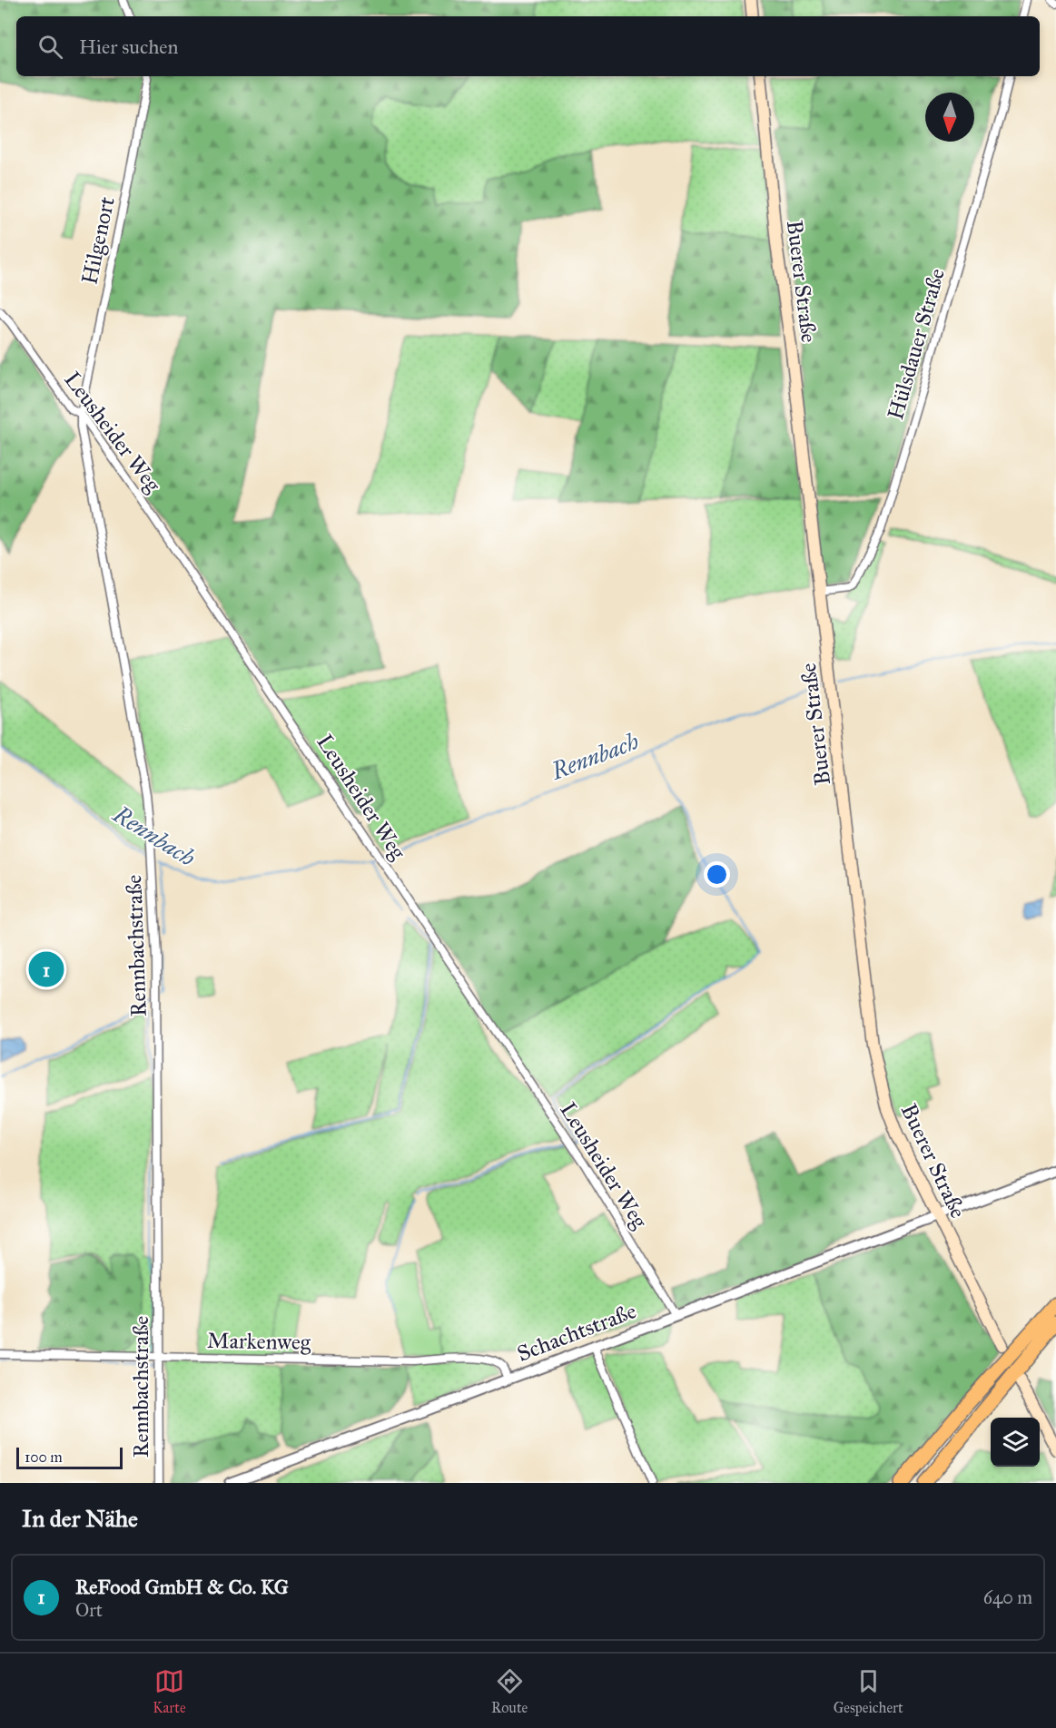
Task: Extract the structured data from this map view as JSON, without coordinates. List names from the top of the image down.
{
  "streets": {
    "main road": ["Buerer Straße"],
    "street": [
      "Hilgenort",
      "Hülsdauer Straße",
      "Leusheider Weg",
      "Rennbachstraße",
      "Schachtstraße",
      "Markenweg"
    ]
  },
  "crossings": [
    ["Hilgenort", "Leusheider Weg"],
    ["Hilgenort", "Rennbachstraße"],
    ["Buerer Straße", "Hülsdauer Straße"],
    ["Buerer Straße", "Schachtstraße"],
    ["Leusheider Weg", "Rennbachstraße"],
    ["Leusheider Weg", "Schachtstraße"],
    ["Rennbachstraße", "Markenweg"],
    ["Schachtstraße", "Markenweg"]
  ],
  "water": ["Rennbach"],
  "scale_bar": "100 m",
  "north": "bottom",
  "page": {
    "search": "Hier suchen",
    "pins": "1",
    "scale": "100 m",
    "heading": "In der Nähe",
    "list": [
      {
        "mark": "1",
        "name": "ReFood GmbH & Co. KG",
        "note": "Ort",
        "value": "640 m"
      }
    ],
    "nav": ["Karte", "Route", "Gespeichert"]
  }
}
